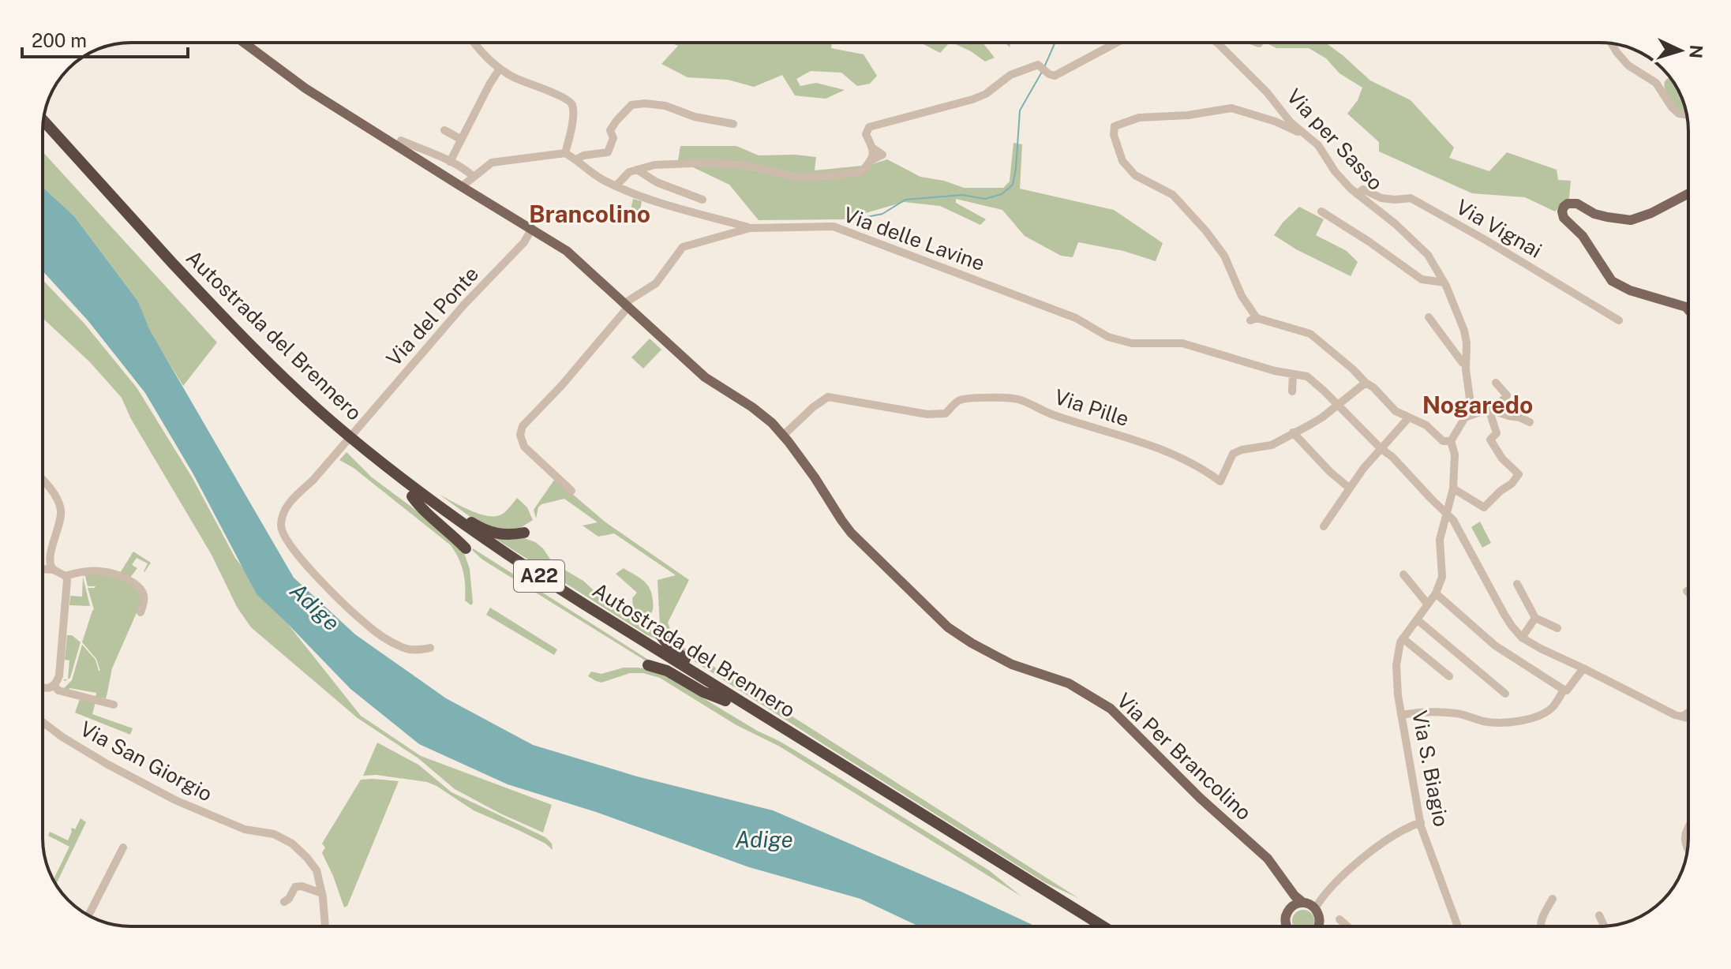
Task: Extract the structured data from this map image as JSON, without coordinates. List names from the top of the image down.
{
  "streets": {
    "highway": ["Autostrada del Brennero", "A22"],
    "main road": ["Via Per Brancolino"],
    "street": [
      "Via per Sasso",
      "Via Vignai",
      "Via delle Lavine",
      "Via del Ponte",
      "Via Pille",
      "Via San Giorgio",
      "Via S. Biagio"
    ]
  },
  "crossings": [
    ["Via per Sasso", "Via Vignai"],
    ["Via delle Lavine", "Via Pille"],
    ["Via delle Lavine", "Via Per Brancolino"],
    ["Via delle Lavine", "Via S. Biagio"],
    ["Via del Ponte", "Via Per Brancolino"],
    ["Via Pille", "Via Per Brancolino"]
  ],
  "districts": ["Brancolino", "Nogaredo"],
  "water": ["Adige"],
  "scale_bar": "200 m",
  "north": "right"
}
